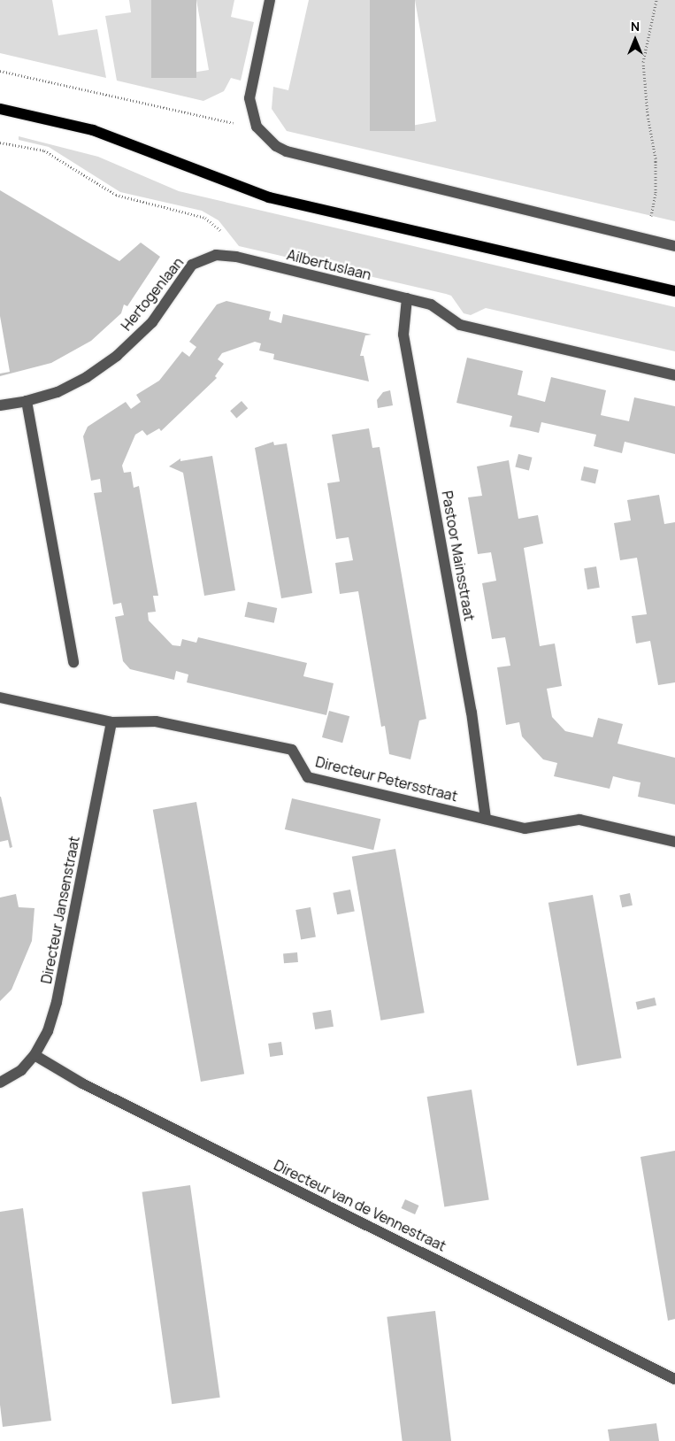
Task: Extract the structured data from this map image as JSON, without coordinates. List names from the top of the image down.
{
  "streets": {
    "street": [
      "Ailbertuslaan",
      "Hertogenlaan",
      "Pastoor Mainsstraat",
      "Directeur Petersstraat",
      "Directeur Jansenstraat",
      "Directeur van de Vennestraat"
    ]
  },
  "crossings": [
    ["Ailbertuslaan", "Hertogenlaan"],
    ["Ailbertuslaan", "Pastoor Mainsstraat"],
    ["Pastoor Mainsstraat", "Directeur Petersstraat"],
    ["Directeur Petersstraat", "Directeur Jansenstraat"],
    ["Directeur Jansenstraat", "Directeur van de Vennestraat"]
  ],
  "north": "top"
}
